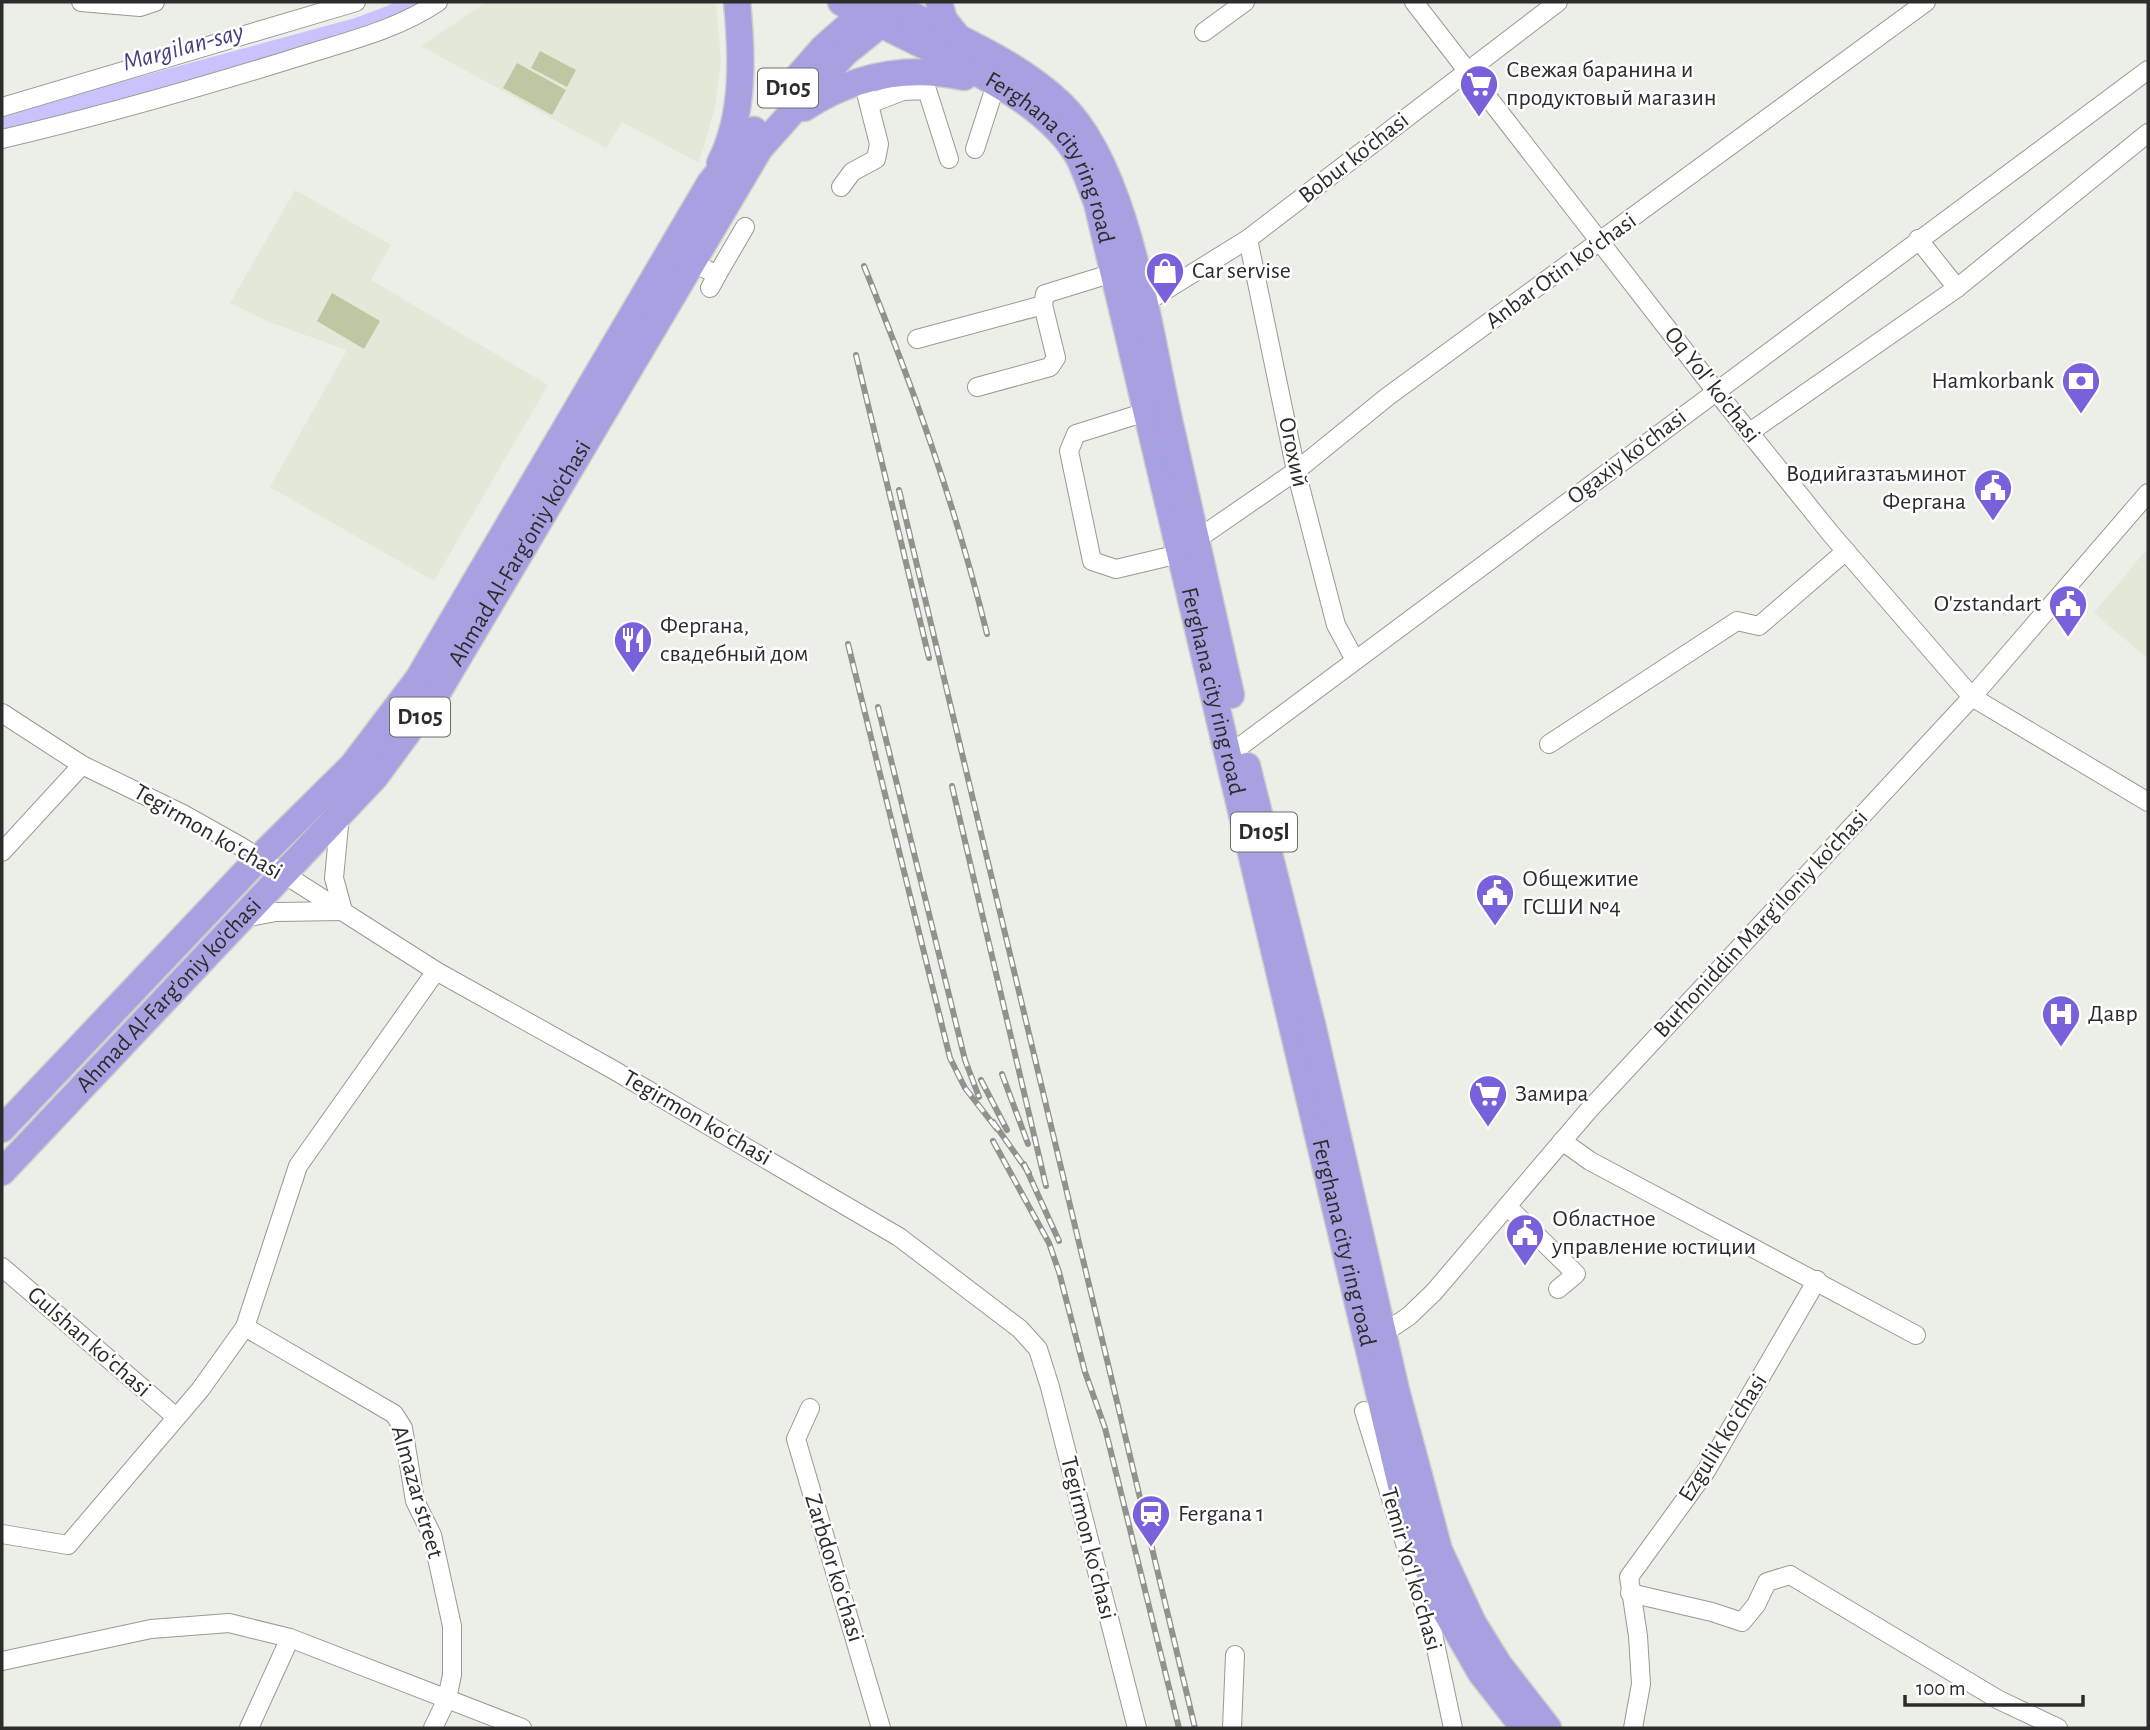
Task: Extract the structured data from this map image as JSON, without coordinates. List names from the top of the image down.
{
  "streets": {
    "highway": [
      "D105",
      "Ferghana city ring road",
      "Ahmad Al-Farg'oniy ko'chasi",
      "D105l"
    ],
    "street": [
      "Bobur ko'chasi",
      "Anbar Otin koʻchasi",
      "Oq Yol' ko'chasi",
      "Огохий",
      "Ogaxiy koʻchasi",
      "Tegirmon koʻchasi",
      "Burhoniddin Marg'iloniy ko'chasi",
      "Gulshan koʻchasi",
      "Ezgulik koʻchasi",
      "Almazar street",
      "Zarbdor koʻchasi",
      "Temir Yoʻl koʻchasi"
    ]
  },
  "crossings": [
    ["Bobur ko'chasi", "Ferghana city ring road"],
    ["Bobur ko'chasi", "Oq Yol' ko'chasi"],
    ["Bobur ko'chasi", "Огохий"],
    ["Ferghana city ring road", "Anbar Otin koʻchasi"],
    ["Ferghana city ring road", "Ogaxiy koʻchasi"],
    ["Ferghana city ring road", "Ahmad Al-Farg'oniy ko'chasi"],
    ["Ferghana city ring road", "Burhoniddin Marg'iloniy ko'chasi"],
    ["Anbar Otin koʻchasi", "Oq Yol' ko'chasi"],
    ["Anbar Otin koʻchasi", "Огохий"],
    ["Oq Yol' ko'chasi", "Ogaxiy koʻchasi"],
    ["Oq Yol' ko'chasi", "Burhoniddin Marg'iloniy ko'chasi"],
    ["Огохий", "Ogaxiy koʻchasi"],
    ["Ahmad Al-Farg'oniy ko'chasi", "Tegirmon koʻchasi"]
  ],
  "water": ["Margilan-say"],
  "places": {
    "supermarket": ["Свежая баранина и продуктовый магазин", "Замира"],
    "shop": ["Car servise"],
    "bank": ["Hamkorbank"],
    "public building": [
      "Водийгазтаъминот Фергана",
      "O'zstandart",
      "Общежитие ГСШИ №4",
      "Областное управление юстиции"
    ],
    "restaurant": ["Фергана, свадебный дом"],
    "hospital": ["Давр"],
    "station": ["Fergana 1"]
  },
  "scale_bar": "100 m"
}
